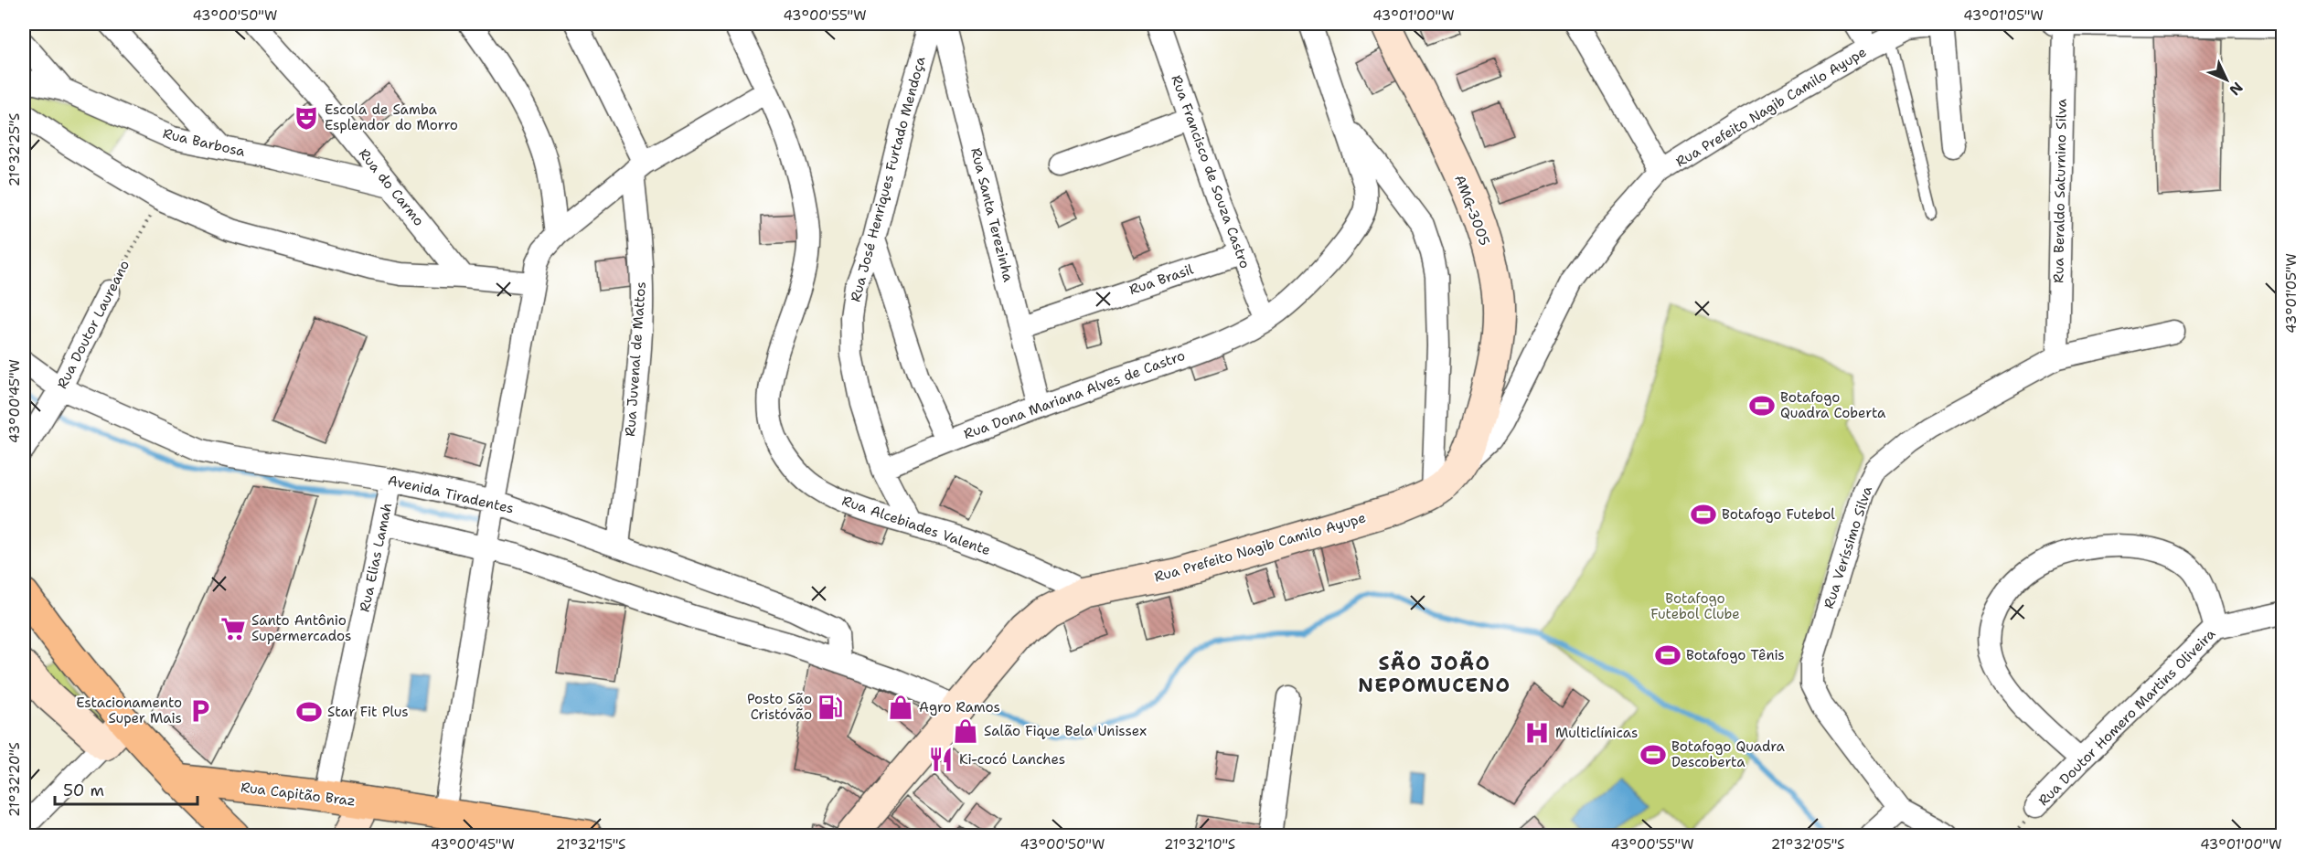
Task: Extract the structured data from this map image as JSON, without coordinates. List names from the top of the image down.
{
  "streets": {
    "main road": ["Rua Prefeito Nagib Camilo Ayupe", "AMG-3005", "Rua Capitão Braz"],
    "street": [
      "Rua Barbosa",
      "Rua Francisco de Souza Castro",
      "Rua José Henriques Furtado Mendoça",
      "Rua do Carmo",
      "Rua Beraldo Saturnino Silva",
      "Rua Santa Terezinha",
      "Rua Brasil",
      "Rua Doutor Laureano",
      "Rua Juvenal de Mattos",
      "Rua Dona Mariana Alves de Castro",
      "Avenida Tiradentes",
      "Rua Alcebiades Valente",
      "Rua Veríssimo Silva",
      "Rua Elias Lamah",
      "Rua Doutor Homero Martins Oliveira"
    ]
  },
  "crossings": [
    ["Rua Prefeito Nagib Camilo Ayupe", "AMG-3005"],
    ["Rua Prefeito Nagib Camilo Ayupe", "Rua Alcebiades Valente"],
    ["Rua Barbosa", "Rua do Carmo"],
    ["Rua Francisco de Souza Castro", "Rua Brasil"],
    ["Rua Francisco de Souza Castro", "Rua Dona Mariana Alves de Castro"],
    ["Rua José Henriques Furtado Mendoça", "Rua Dona Mariana Alves de Castro"],
    ["Rua José Henriques Furtado Mendoça", "Rua Alcebiades Valente"],
    ["Rua Beraldo Saturnino Silva", "Rua Veríssimo Silva"],
    ["Rua Santa Terezinha", "Rua Brasil"],
    ["Rua Santa Terezinha", "Rua Dona Mariana Alves de Castro"],
    ["Rua Doutor Laureano", "Avenida Tiradentes"],
    ["Rua Juvenal de Mattos", "Avenida Tiradentes"],
    ["Avenida Tiradentes", "Rua Elias Lamah"],
    ["Rua Elias Lamah", "Rua Capitão Braz"]
  ],
  "districts": ["SÃO JOÃO NEPOMUCENO"],
  "parks": ["Botafogo Futebol Clube"],
  "places": {
    "theatre": ["Escola de Samba Esplendor do Morro"],
    "sports": [
      "Botafogo Quadra Coberta",
      "Botafogo Futebol",
      "Botafogo Tênis",
      "Star Fit Plus",
      "Botafogo Quadra Descoberta"
    ],
    "supermarket": ["Santo Antônio Supermercados"],
    "fuel station": ["Posto São Cristóvão"],
    "shop": ["Agro Ramos", "Salão Fique Bela Unissex"],
    "parking": ["Estacionamento Super Mais"],
    "hospital": ["Multiclínicas"],
    "restaurant": ["Ki-cocó Lanches"]
  },
  "scale_bar": "50 m",
  "north": "bottom right",
  "coordinates": [
    "43°00'50\"W",
    "43°00'55\"W",
    "43°01'00\"W",
    "43°01'05\"W",
    "21°32'25\"S",
    "43°00'45\"W",
    "21°32'20\"S",
    "21°32'15\"S",
    "21°32'10\"S",
    "21°32'05\"S"
  ]
}
